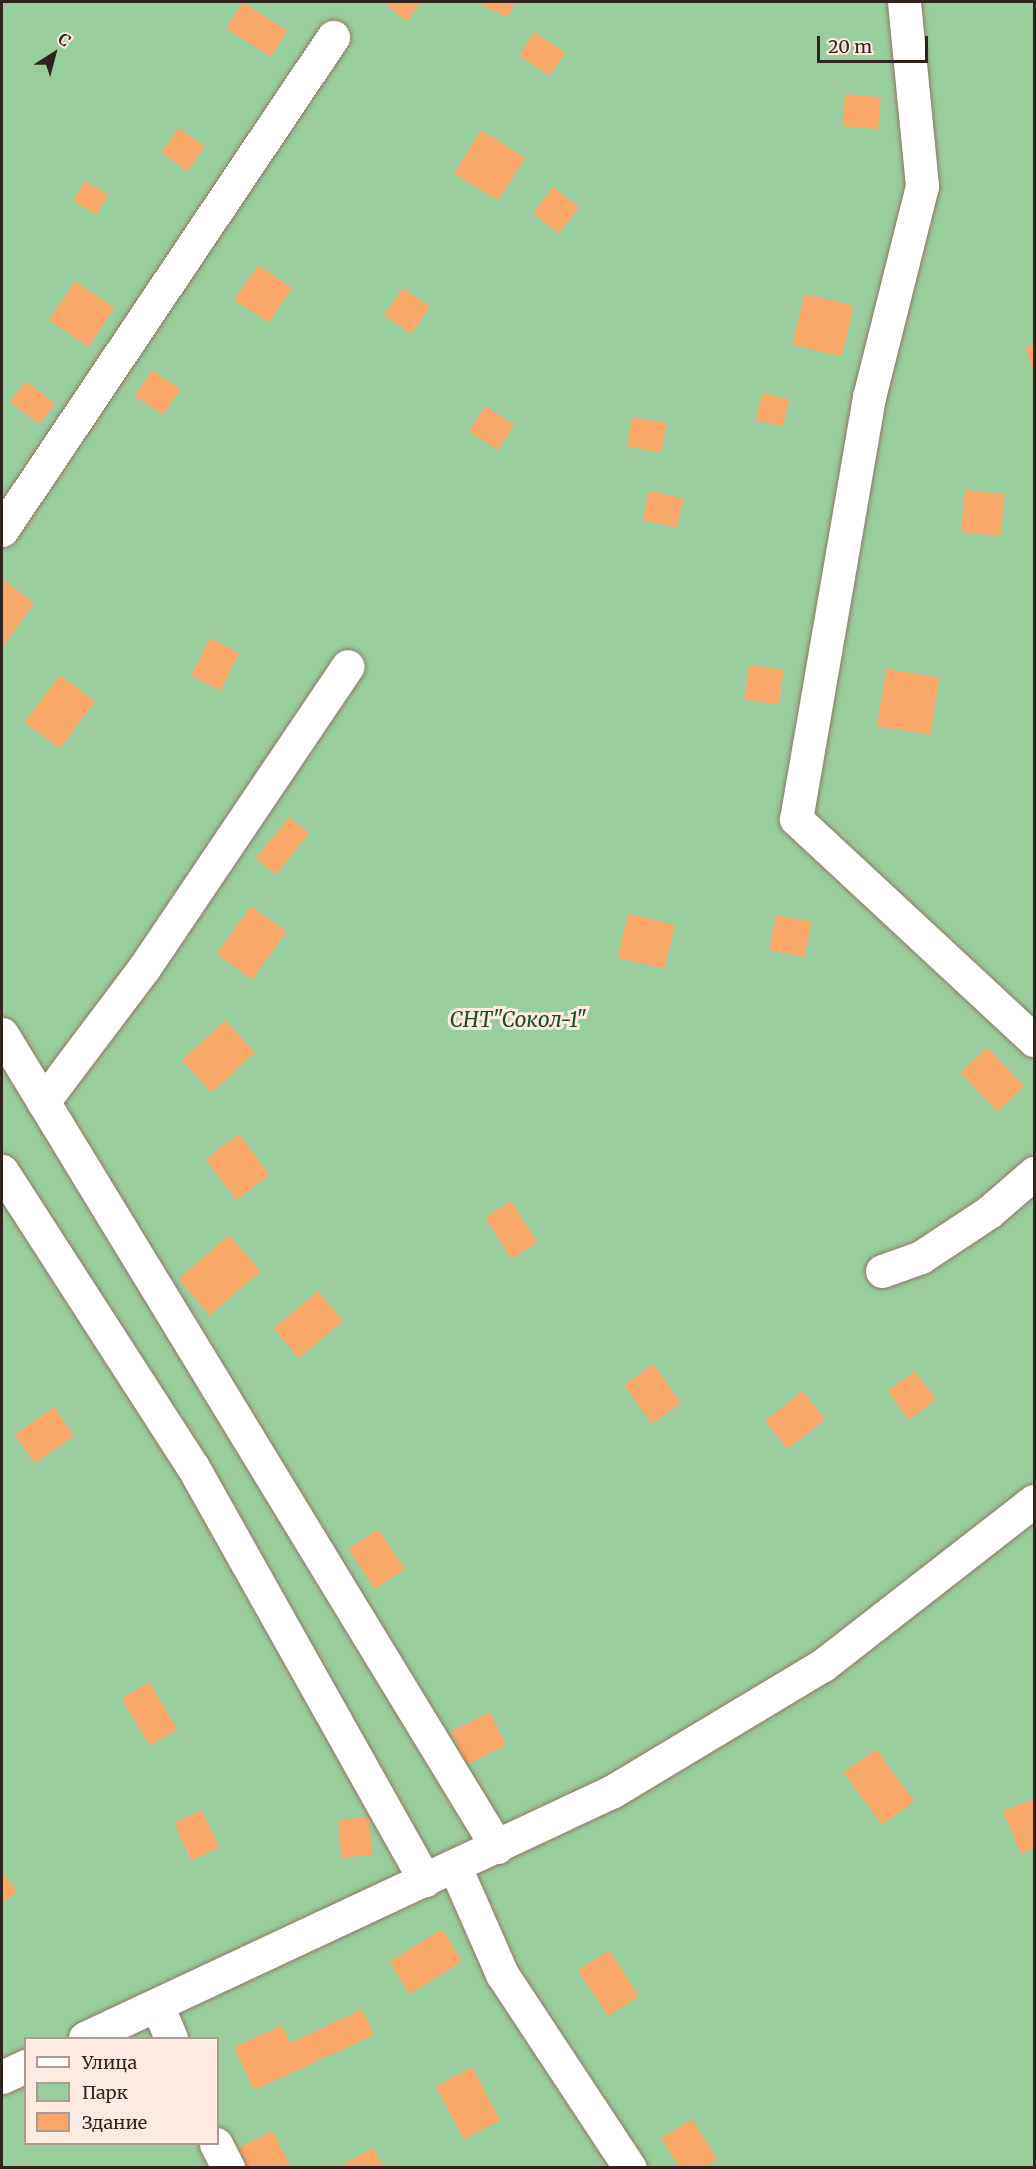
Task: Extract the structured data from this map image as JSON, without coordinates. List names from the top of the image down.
{
  "parks": ["СНТ\"Сокол-1\""],
  "legend": ["Улица", "Парк", "Здание"],
  "scale_bar": "20 m",
  "north": "top right"
}
